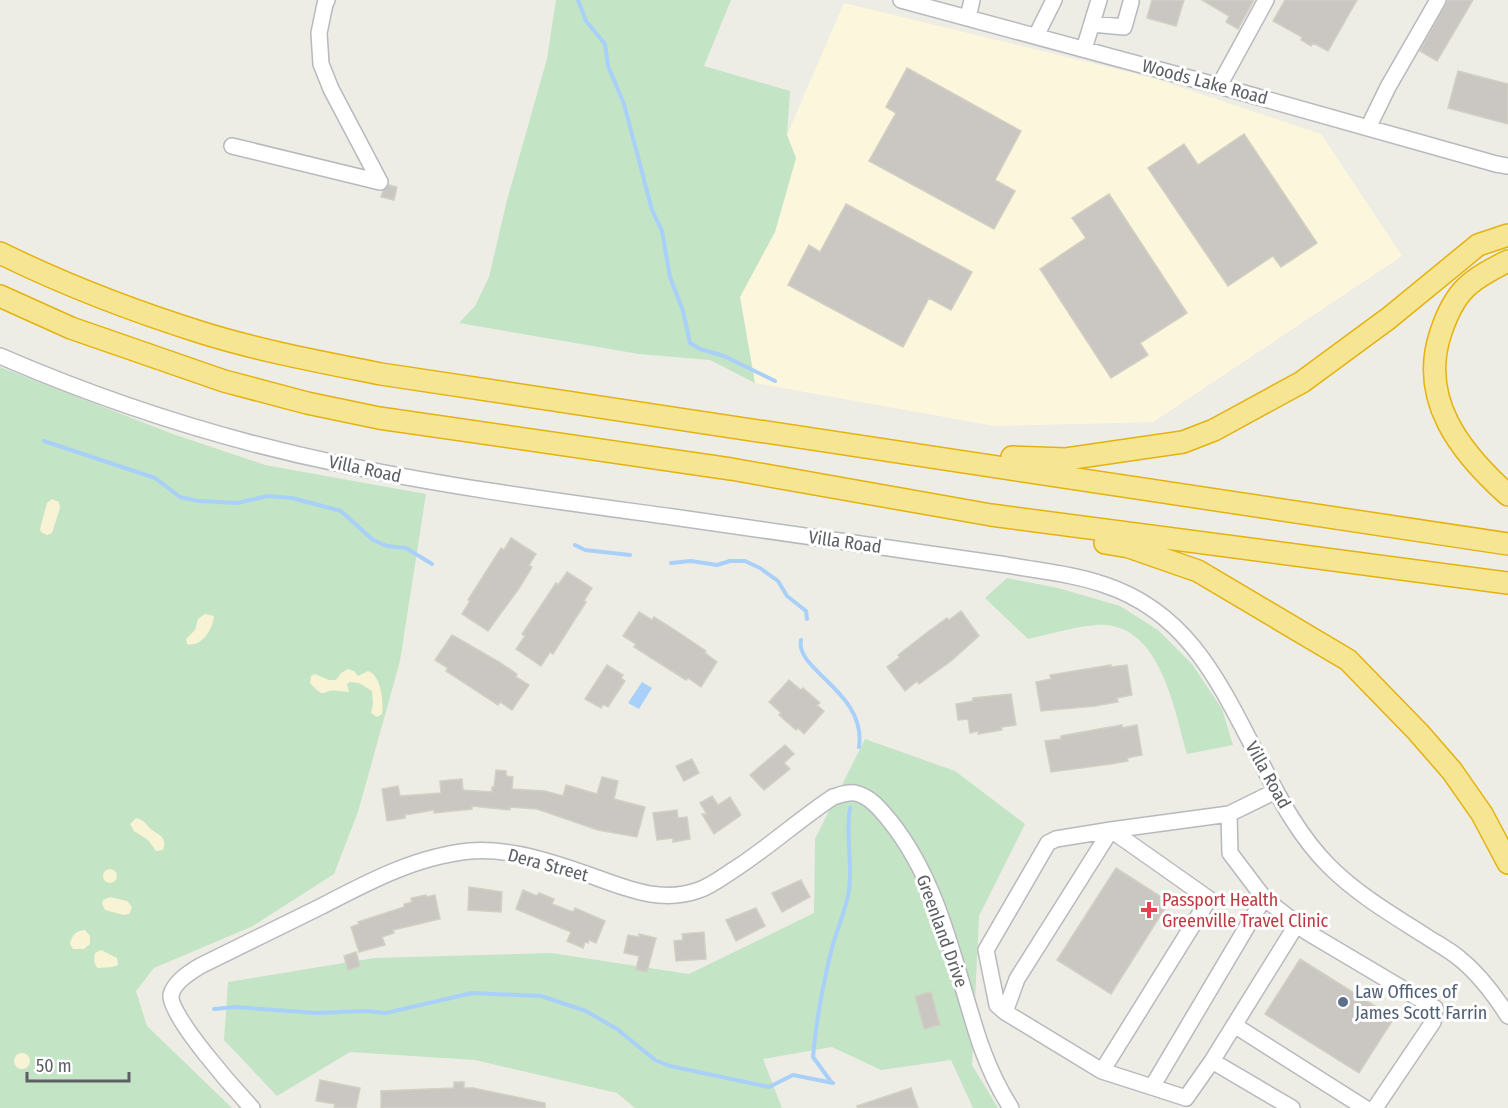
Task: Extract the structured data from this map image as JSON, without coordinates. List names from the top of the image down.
{
  "streets": {
    "street": [
      "Woods Lake Road",
      "Villa Road",
      "Dera Street",
      "Greenland Drive"
    ]
  },
  "crossings": [
    ["Dera Street", "Greenland Drive"]
  ],
  "places": {
    "health": ["Passport Health Greenville Travel Clinic"],
    "other": ["Law Offices of James Scott Farrin"]
  },
  "scale_bar": "50 m"
}
